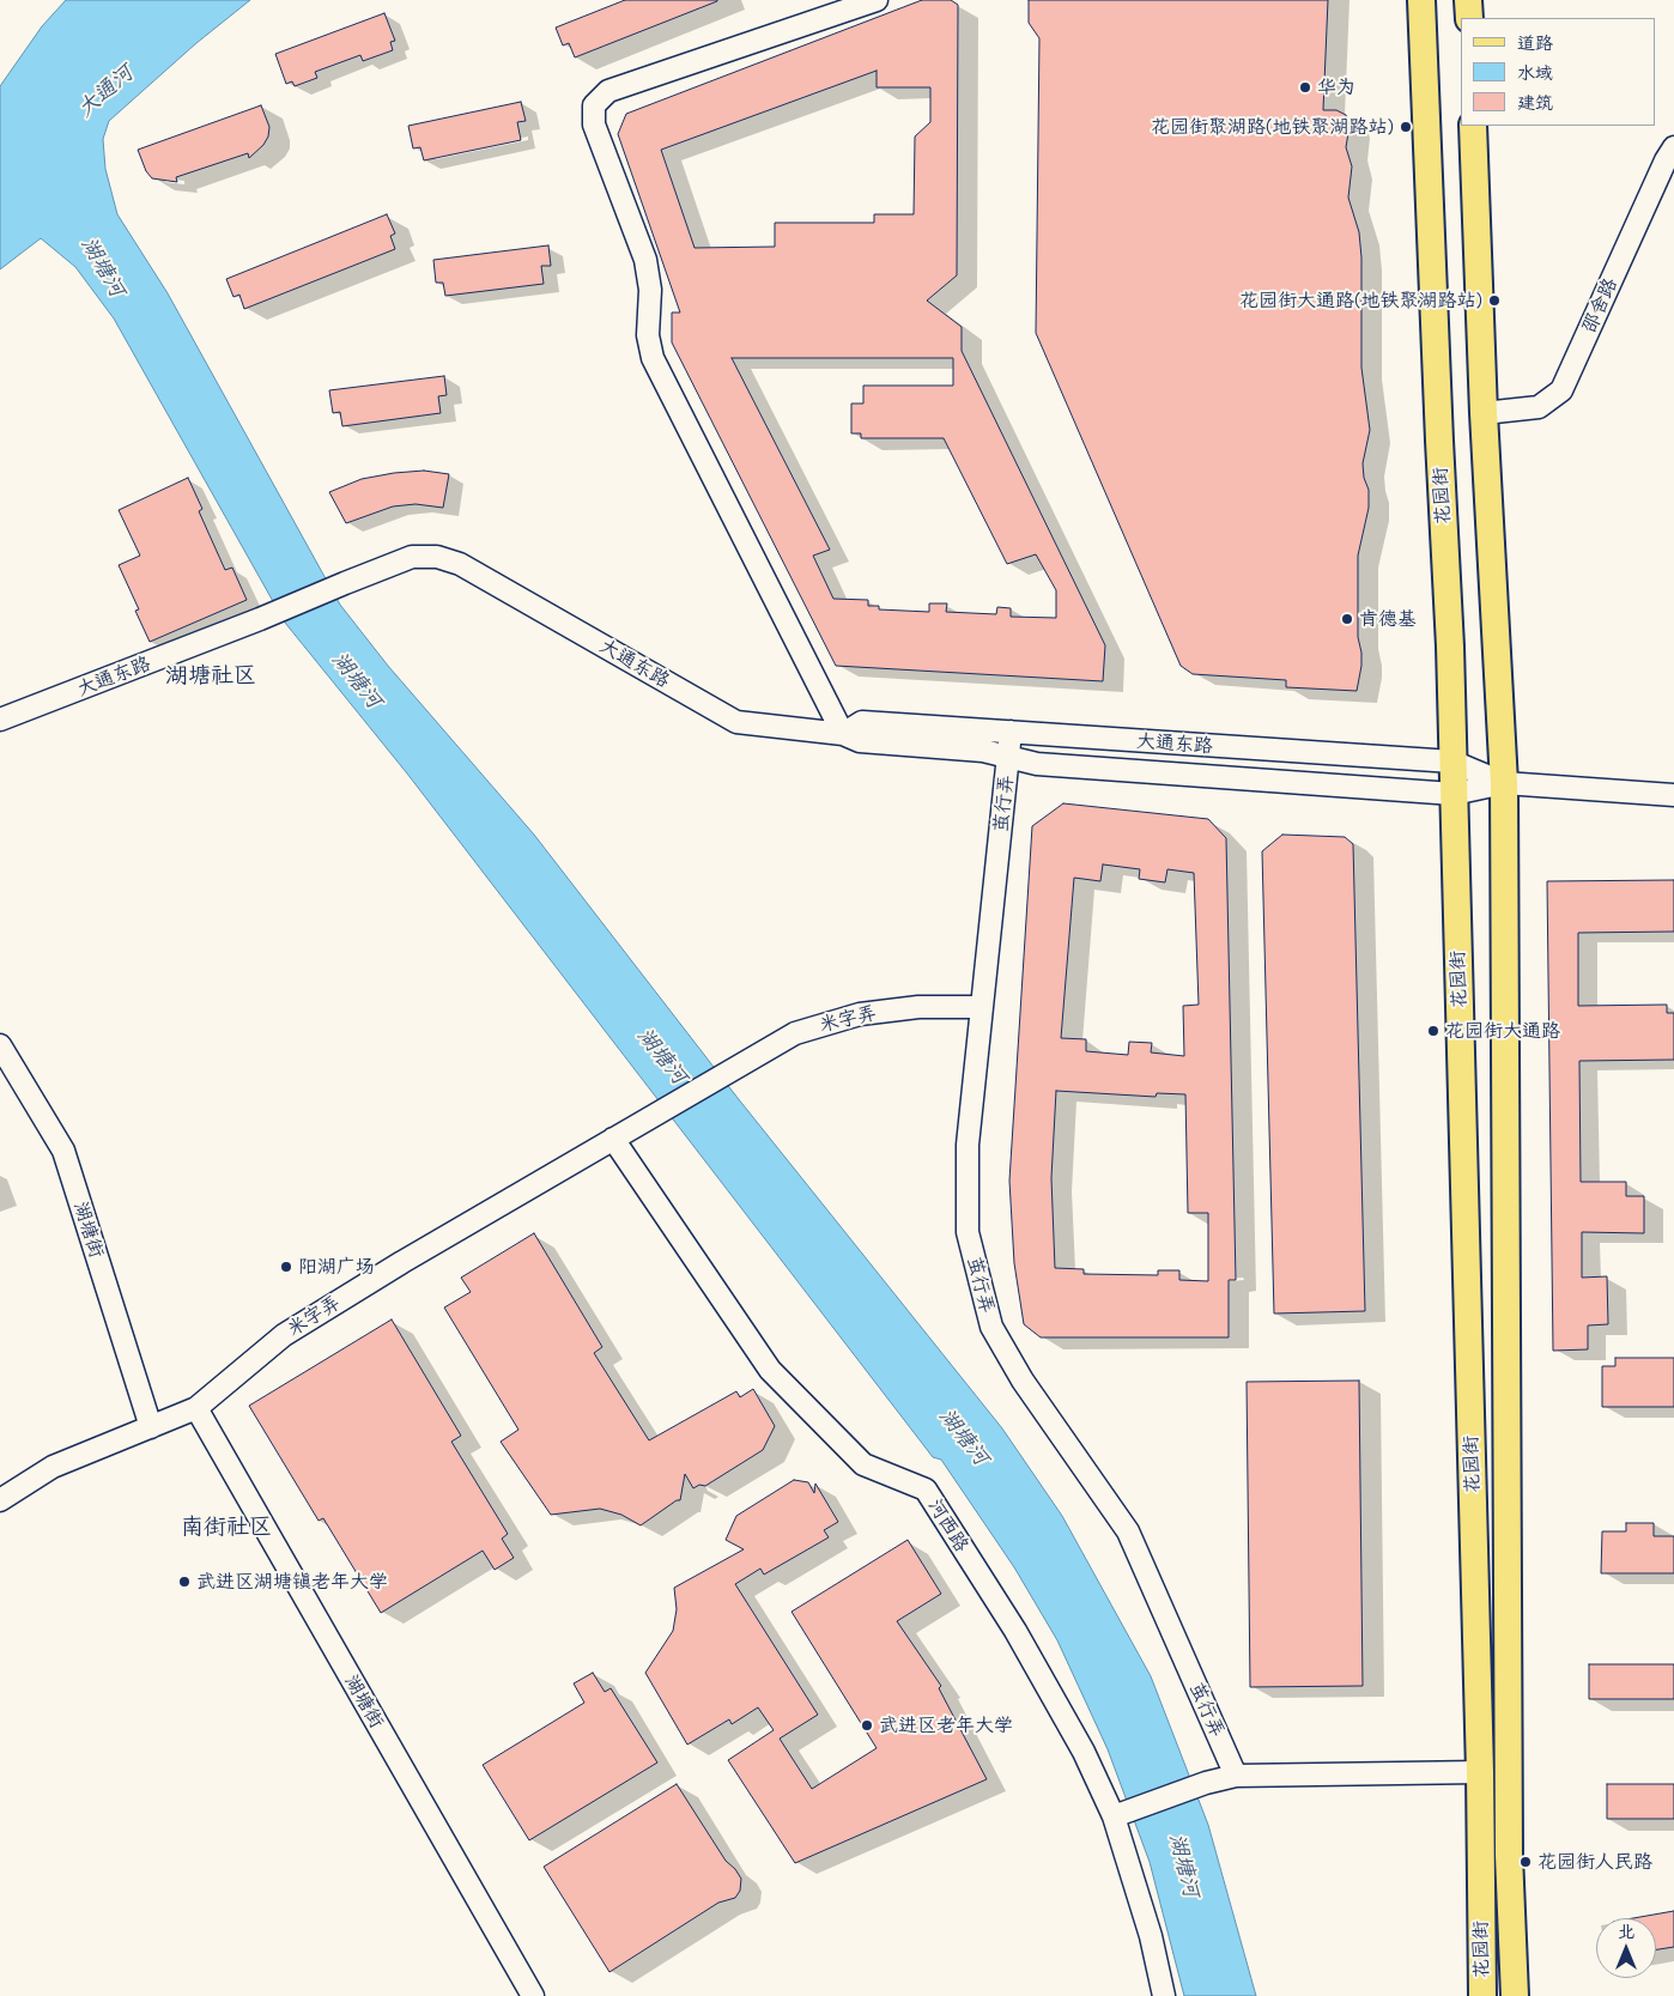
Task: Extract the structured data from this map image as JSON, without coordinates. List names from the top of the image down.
{
  "streets": {
    "main road": ["花园街"],
    "street": [
      "邵舍路",
      "大通东路",
      "茧行弄",
      "米字弄",
      "湖塘街",
      "河西路"
    ]
  },
  "crossings": [
    ["邵舍路", "花园街"],
    ["花园街", "大通东路"],
    ["大通东路", "茧行弄"],
    ["茧行弄", "米字弄"],
    ["米字弄", "湖塘街"],
    ["米字弄", "河西路"]
  ],
  "districts": ["湖塘社区", "南街社区"],
  "water": ["大通河", "湖塘河"],
  "places": [
    "华为",
    "花园街聚湖路(地铁聚湖路站)",
    "花园街大通路(地铁聚湖路站)",
    "肯德基",
    "花园街大通路",
    "阳湖广场",
    "武进区湖塘镇老年大学",
    "武进区老年大学",
    "花园街人民路"
  ],
  "legend": ["道路", "水域", "建筑"],
  "north": "top"
}
